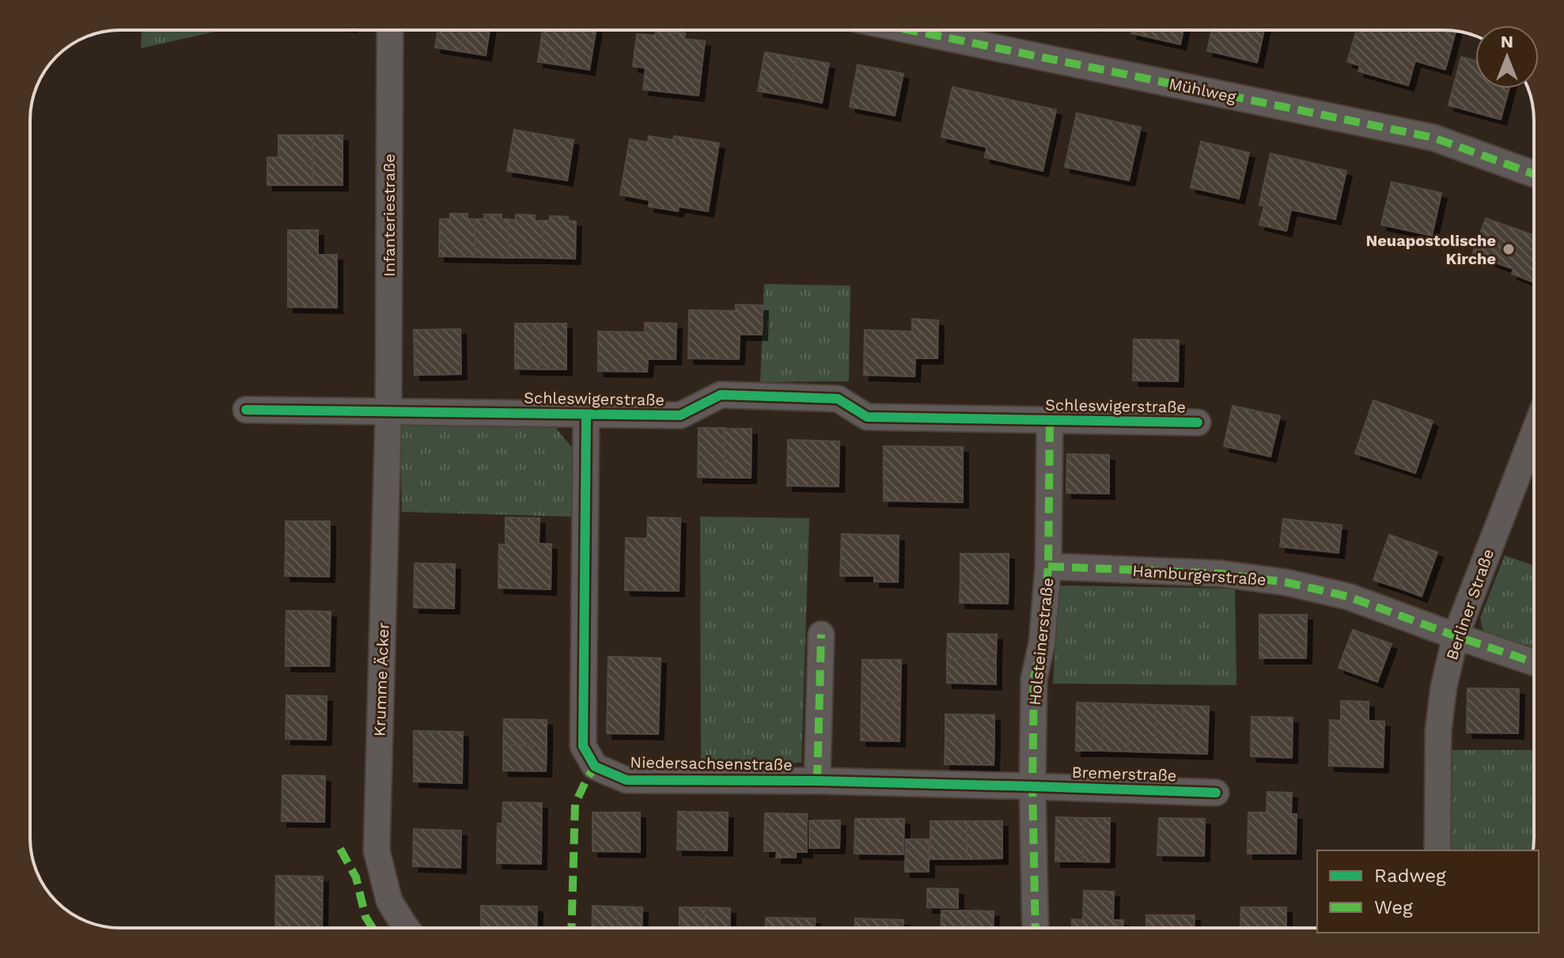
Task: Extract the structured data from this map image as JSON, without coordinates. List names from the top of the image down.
{
  "streets": {
    "street": [
      "Mühlweg",
      "Infanteriestraße",
      "Schleswigerstraße",
      "Hamburgerstraße",
      "Berliner Straße",
      "Holsteinerstraße",
      "Krumme Äcker",
      "Niedersachsenstraße",
      "Bremerstraße"
    ]
  },
  "crossings": [
    ["Infanteriestraße", "Schleswigerstraße"],
    ["Infanteriestraße", "Krumme Äcker"],
    ["Schleswigerstraße", "Holsteinerstraße"],
    ["Schleswigerstraße", "Krumme Äcker"],
    ["Schleswigerstraße", "Niedersachsenstraße"],
    ["Hamburgerstraße", "Berliner Straße"],
    ["Hamburgerstraße", "Holsteinerstraße"],
    ["Holsteinerstraße", "Niedersachsenstraße"],
    ["Holsteinerstraße", "Bremerstraße"],
    ["Niedersachsenstraße", "Bremerstraße"]
  ],
  "places": ["Neuapostolische Kirche"],
  "legend": ["Radweg", "Weg"],
  "north": "top"
}
